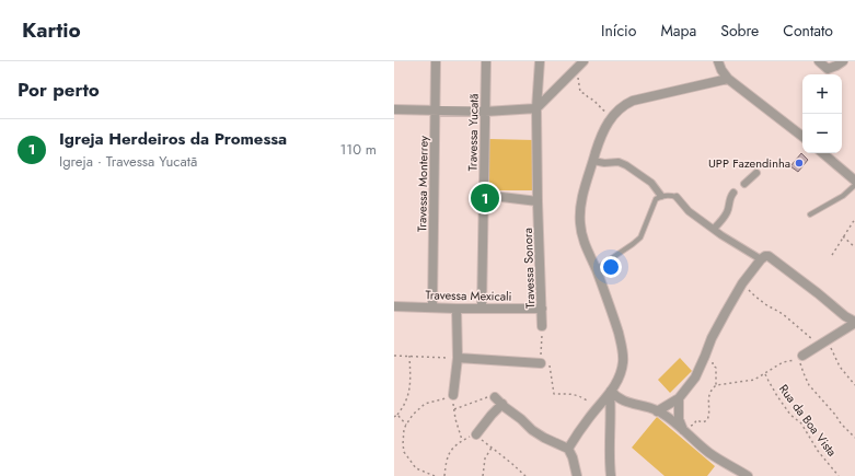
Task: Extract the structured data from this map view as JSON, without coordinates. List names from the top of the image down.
{
  "streets": {
    "street": [
      "Travessa Yucatã",
      "Travessa Monterrey",
      "Travessa Sonora",
      "Travessa Mexicali"
    ],
    "path": ["Rua da Boa Vista"]
  },
  "crossings": [
    ["Travessa Yucatã", "Travessa Mexicali"],
    ["Travessa Monterrey", "Travessa Mexicali"],
    ["Travessa Sonora", "Travessa Mexicali"]
  ],
  "places": ["UPP Fazendinha"],
  "page": {
    "header": "Kartio",
    "nav": [
      "Início",
      "Mapa",
      "Sobre",
      "Contato"
    ],
    "heading": "Por perto",
    "map_buttons": ["+", "−"],
    "list": [
      {
        "mark": "1",
        "name": "Igreja Herdeiros da Promessa",
        "note": "Igreja · Travessa Yucatã",
        "value": "110 m"
      }
    ],
    "pins": "1"
  }
}
